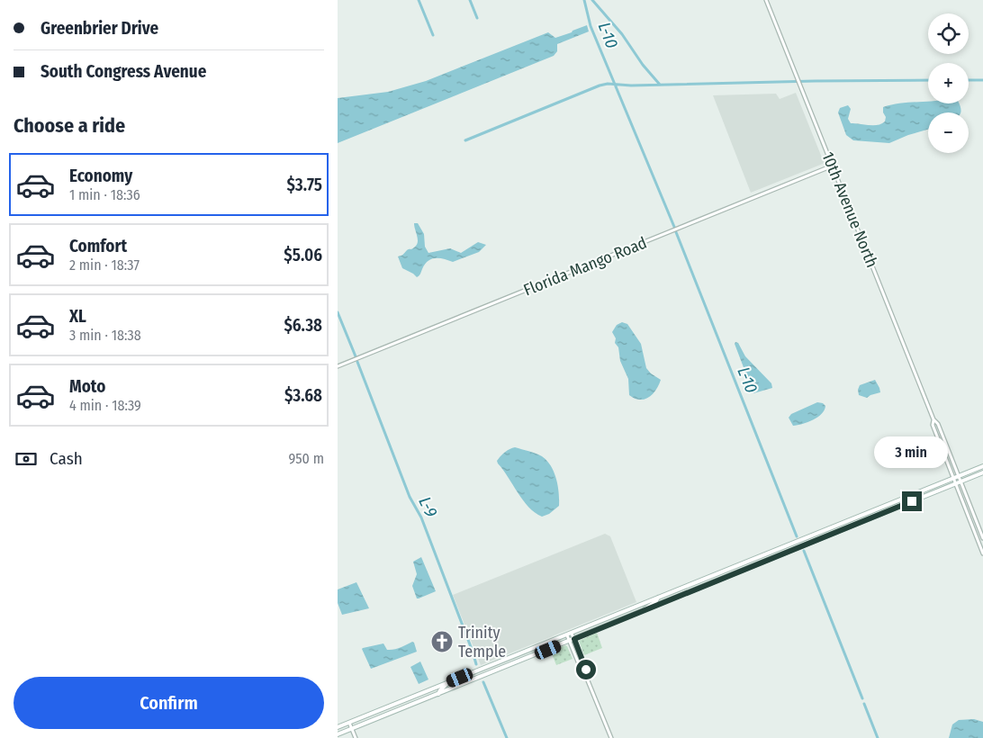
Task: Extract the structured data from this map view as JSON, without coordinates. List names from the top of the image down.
{
  "streets": {
    "street": ["10th Avenue North", "Florida Mango Road"]
  },
  "crossings": [
    ["10th Avenue North", "Florida Mango Road"]
  ],
  "water": ["L-10", "L-9"],
  "places": {
    "church": ["Trinity Temple"]
  },
  "page": {
    "banner": ["Greenbrier Drive", "South Congress Avenue"],
    "map_buttons": ["+", "−"],
    "heading": "Choose a ride",
    "list": [
      {
        "name": "Economy",
        "note": "1 min · 18:36",
        "value": "$3.75"
      },
      {
        "name": "Comfort",
        "note": "2 min · 18:37",
        "value": "$5.06"
      },
      {
        "name": "XL",
        "note": "3 min · 18:38",
        "value": "$6.38"
      },
      {
        "name": "Moto",
        "note": "4 min · 18:39",
        "value": "$3.68"
      }
    ],
    "pay": ["Cash", "950 m"],
    "bubble": "3 min",
    "buttons": "Confirm"
  }
}
